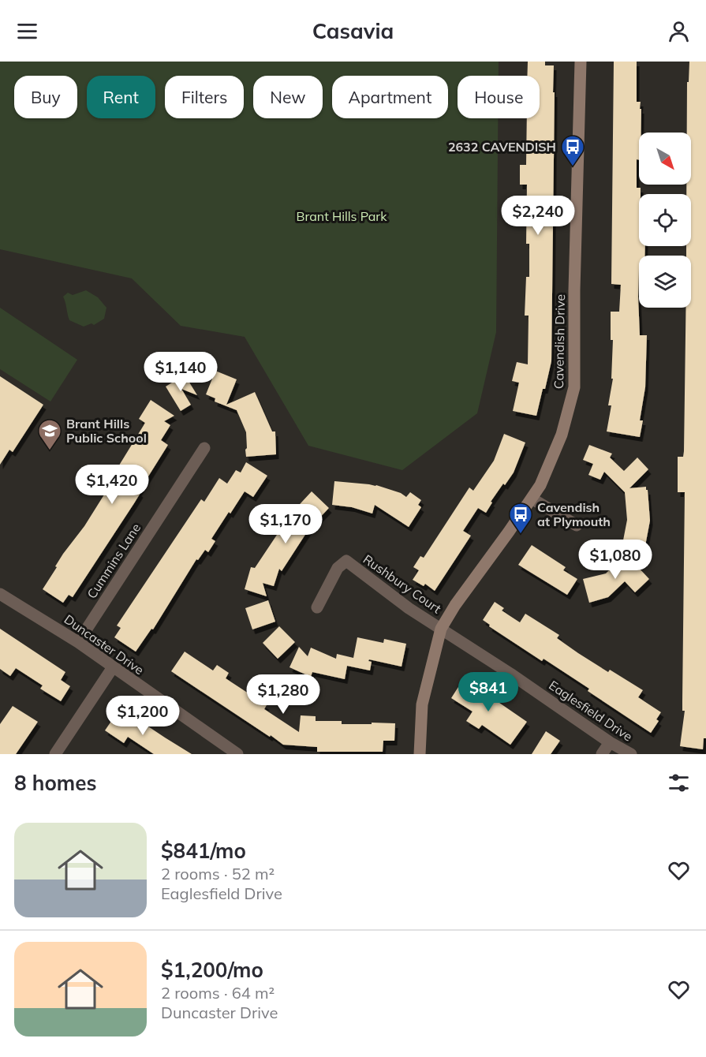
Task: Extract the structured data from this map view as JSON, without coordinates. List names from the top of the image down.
{
  "streets": {
    "street": [
      "Cavendish Drive",
      "Cummins Lane",
      "Rushbury Court",
      "Duncaster Drive",
      "Eaglesfield Drive"
    ]
  },
  "crossings": [
    ["Cavendish Drive", "Rushbury Court"],
    ["Cavendish Drive", "Eaglesfield Drive"],
    ["Cummins Lane", "Duncaster Drive"],
    ["Rushbury Court", "Eaglesfield Drive"]
  ],
  "parks": ["Brant Hills Park"],
  "places": {
    "bus stop": ["2632 CAVENDISH", "Cavendish at Plymouth"],
    "school or university": ["Brant Hills Public School"]
  },
  "north": "bottom right",
  "page": {
    "header": "Casavia",
    "chip": [
      "Buy",
      "Rent",
      "Filters",
      "New",
      "Apartment",
      "House"
    ],
    "price": [
      "$2,240",
      "$1,140",
      "$1,420",
      "$1,170",
      "$1,080",
      "$841",
      "$1,280",
      "$1,200"
    ],
    "heading": "8 homes",
    "list": [
      {
        "name": "$841/mo",
        "note": "2 rooms · 52 m² · Eaglesfield Drive"
      },
      {
        "name": "$1,200/mo",
        "note": "2 rooms · 64 m² · Duncaster Drive"
      }
    ]
  }
}
